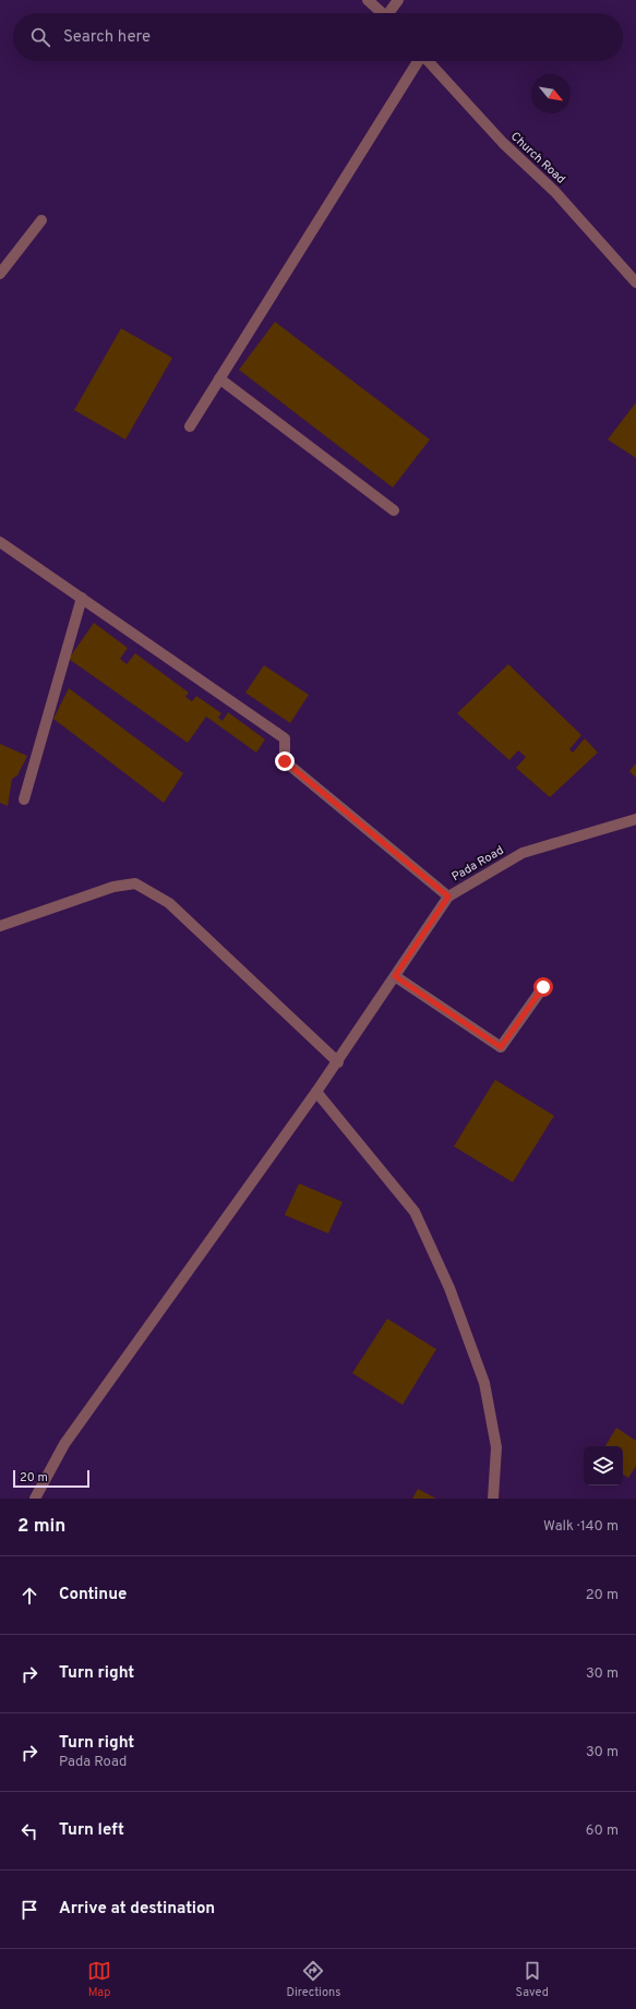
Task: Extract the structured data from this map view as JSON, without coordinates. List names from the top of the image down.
{
  "streets": {
    "street": ["Church Road", "Pada Road"]
  },
  "scale_bar": "20 m",
  "north": "bottom right",
  "page": {
    "search": "Search here",
    "scale": "20 m",
    "heading": ["2 min", "Walk · 140 m"],
    "list": [
      ["Continue", "20 m"],
      ["Turn right", "30 m"],
      ["Turn right", "Pada Road", "30 m"],
      ["Turn left", "60 m"],
      "Arrive at destination"
    ],
    "nav": ["Map", "Directions", "Saved"]
  }
}
